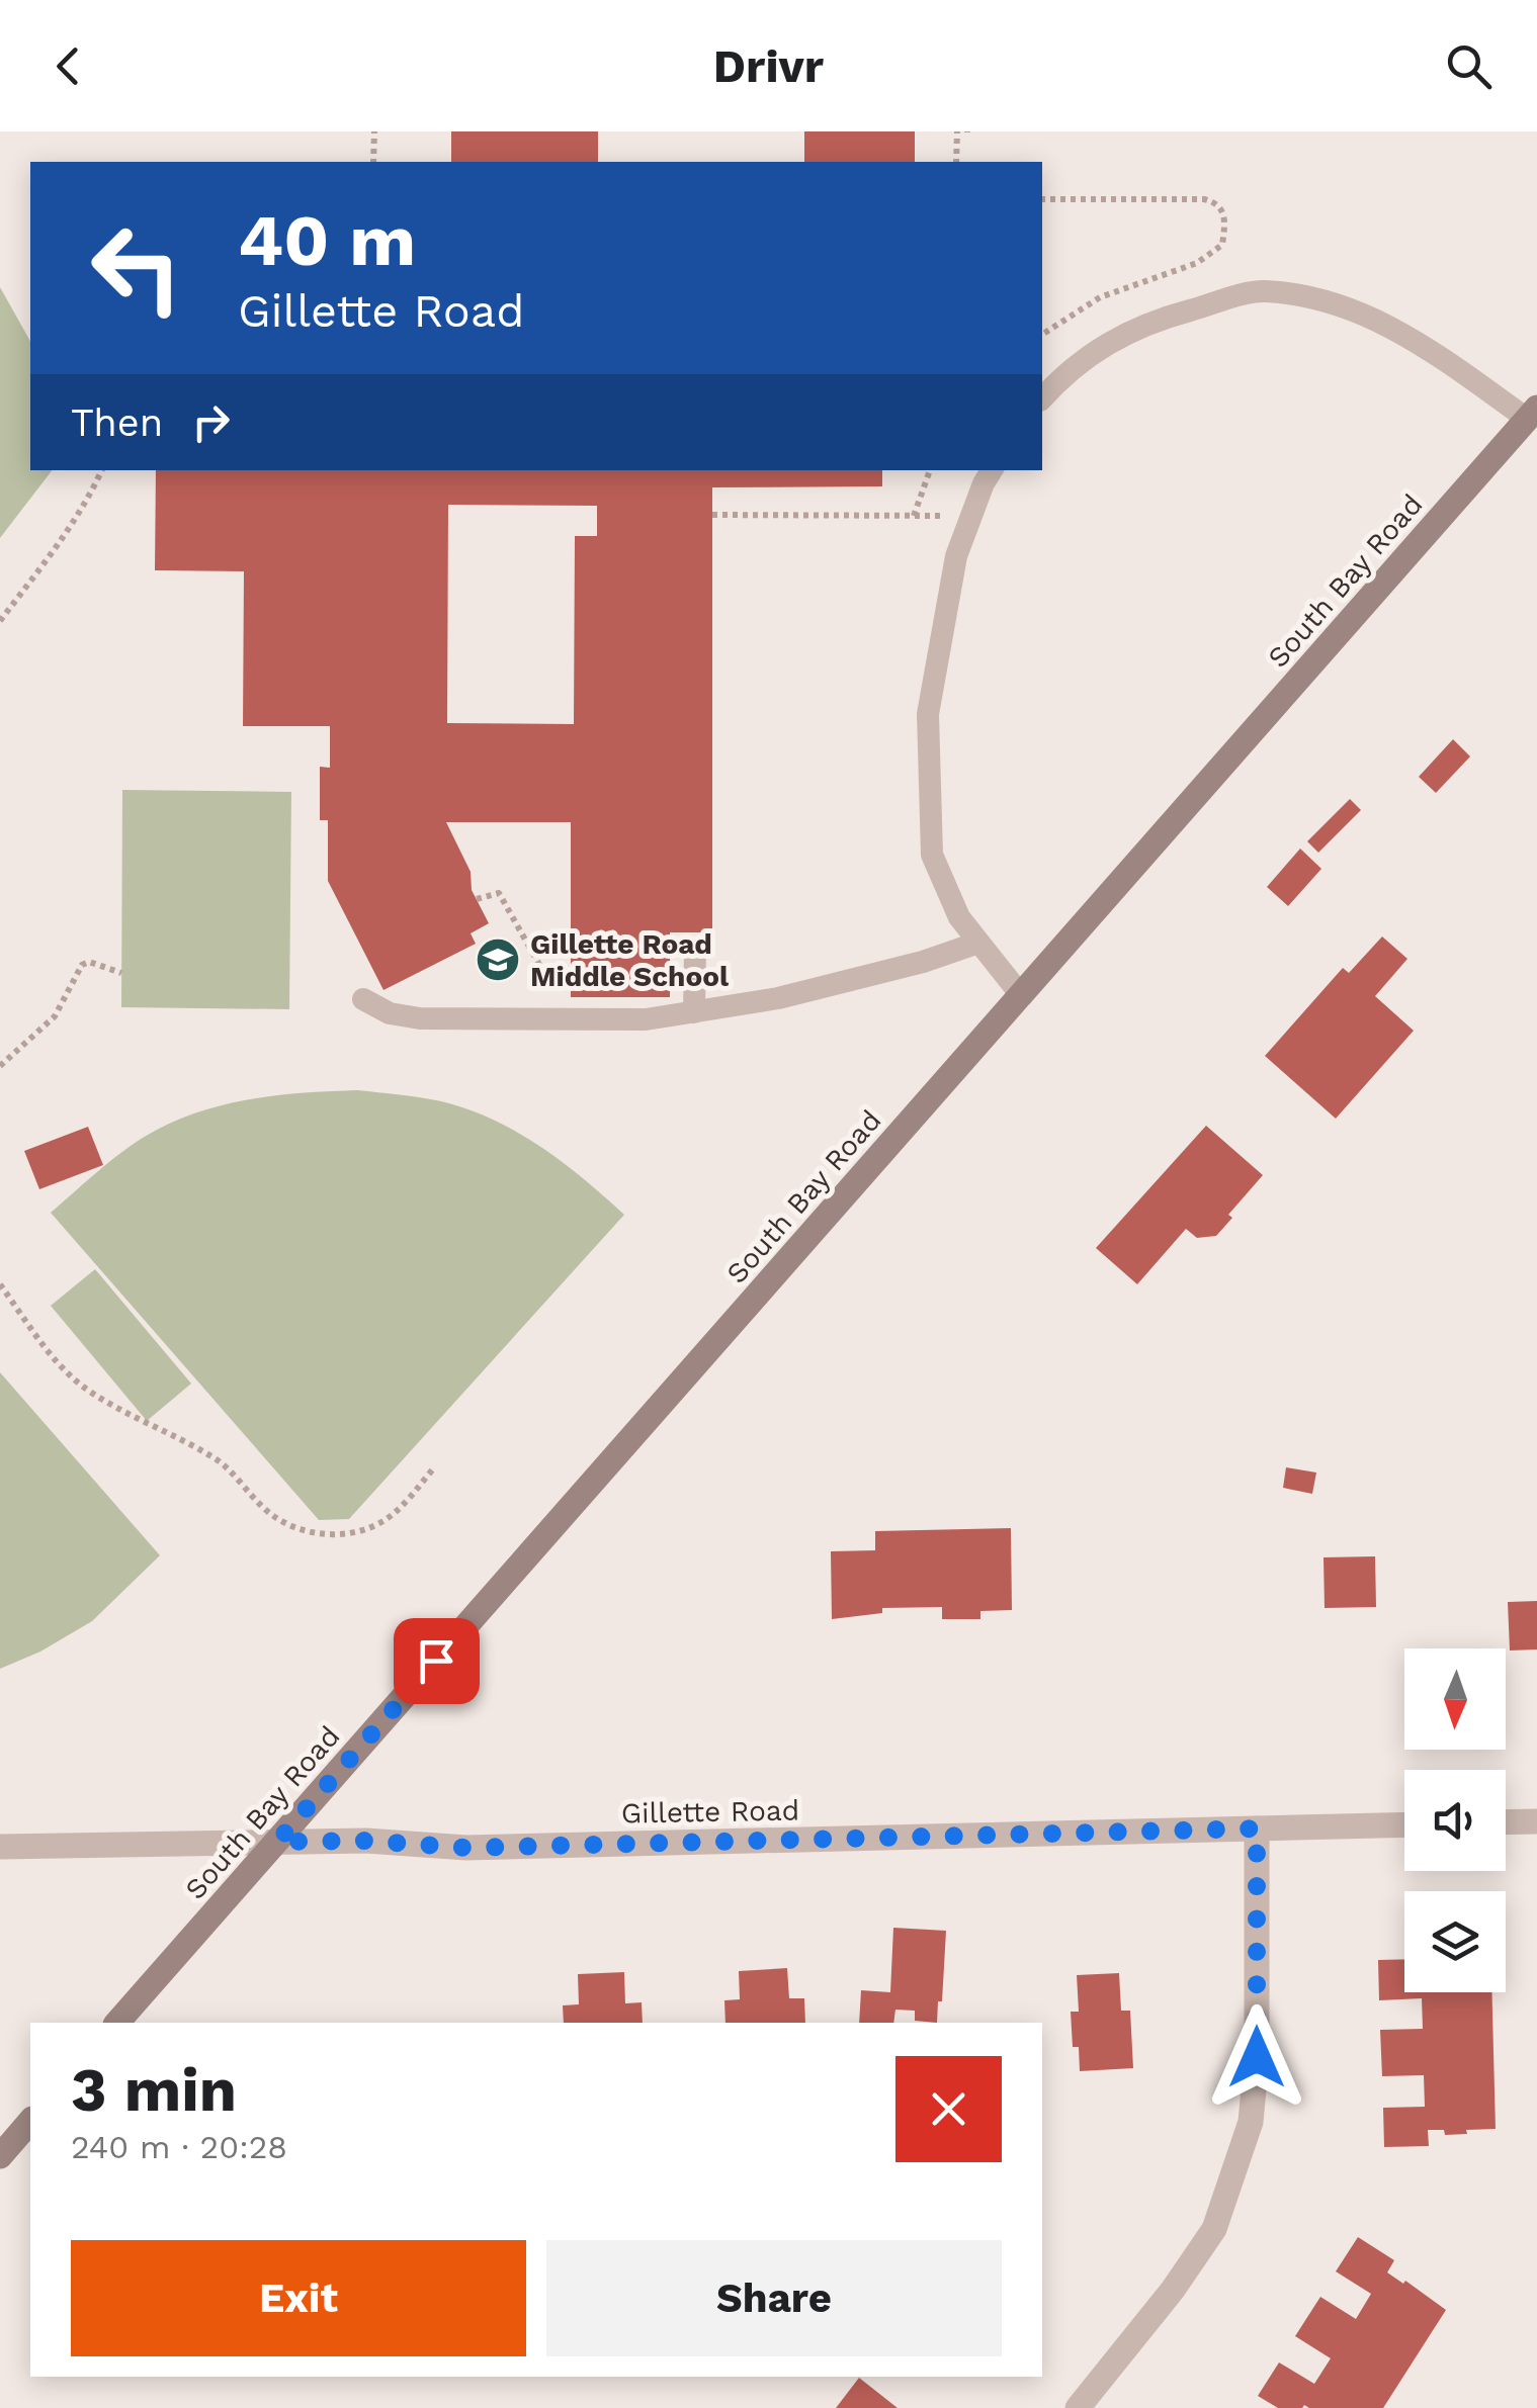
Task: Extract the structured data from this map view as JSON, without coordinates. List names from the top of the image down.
{
  "streets": {
    "street": ["South Bay Road", "Gillette Road"]
  },
  "crossings": [
    ["South Bay Road", "Gillette Road"]
  ],
  "places": {
    "school or university": ["Gillette Road Middle School"]
  },
  "north": "bottom",
  "page": {
    "header": "Drivr",
    "turn": ["40 m", "Gillette Road"],
    "then": "Then",
    "heading": ["3 min", "240 m · 20:28"],
    "buttons": ["Exit", "Share"]
  }
}
